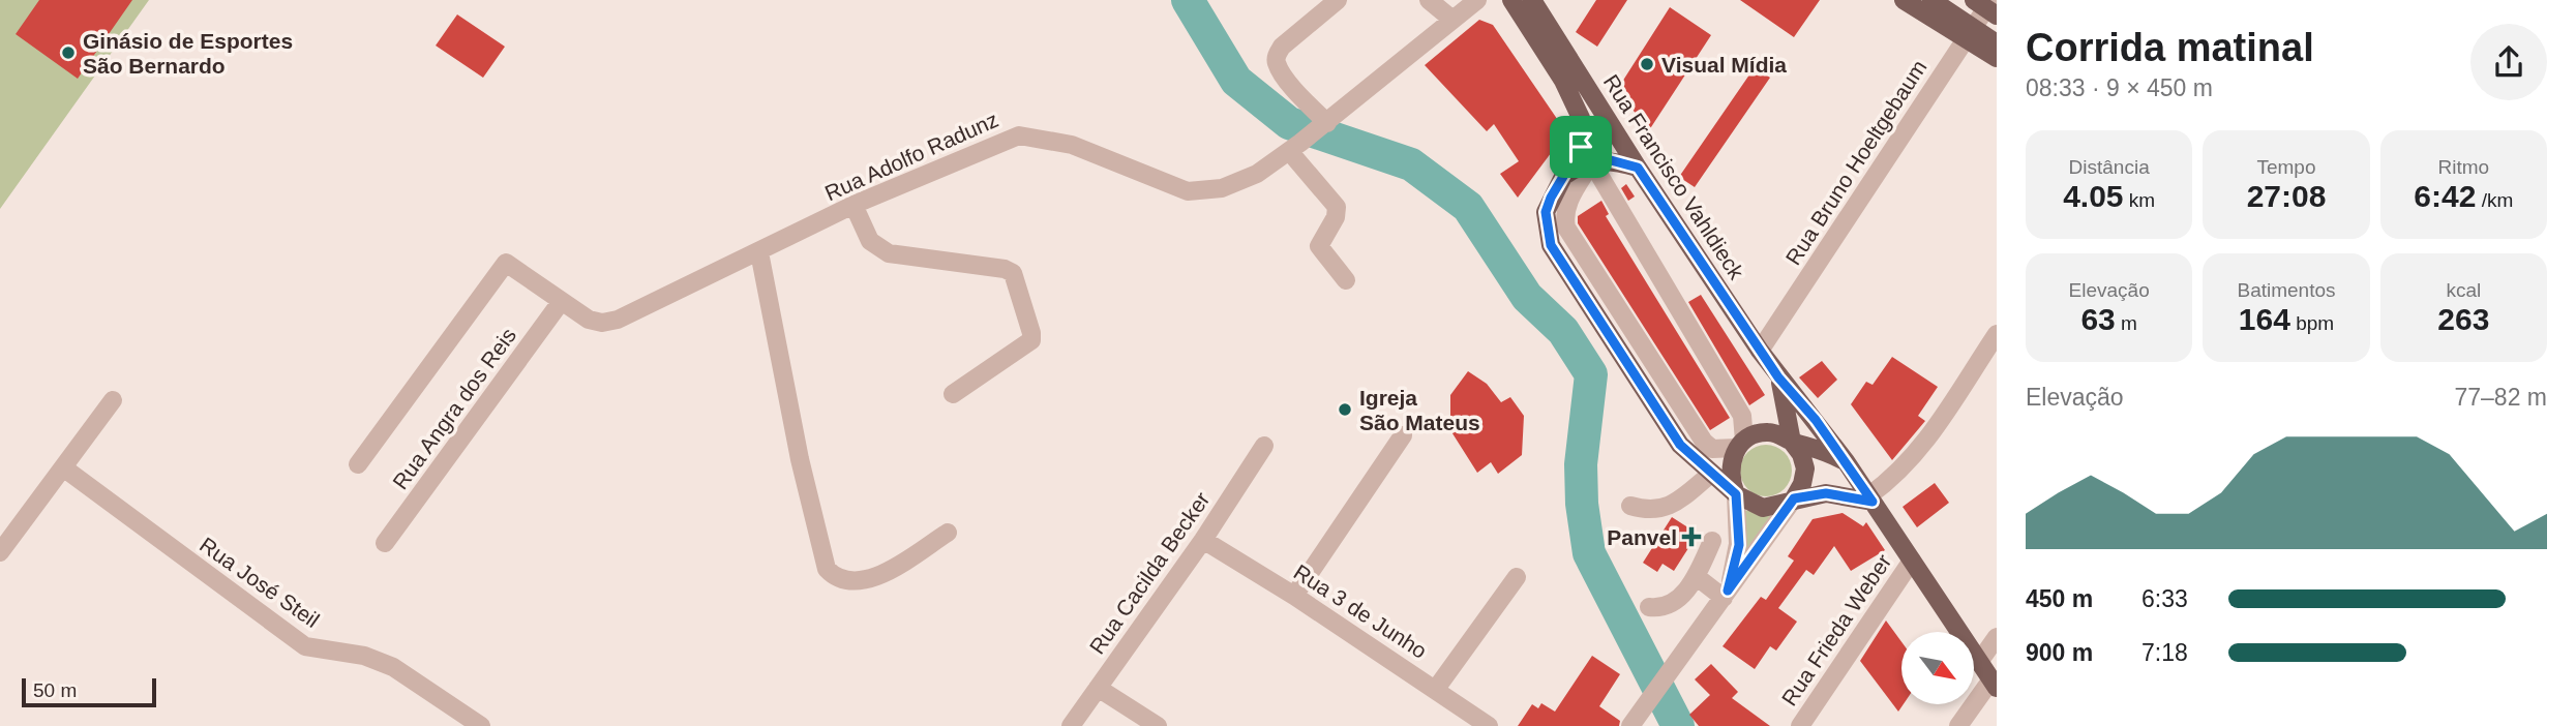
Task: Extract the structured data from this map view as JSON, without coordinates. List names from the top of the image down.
{
  "streets": {
    "main road": ["Rua Francisco Vahldieck"],
    "street": [
      "Rua Adolfo Radunz",
      "Rua Bruno Hoeltgebaum",
      "Rua Angra dos Reis",
      "Rua Cacilda Becker",
      "Rua José Steil",
      "Rua 3 de Junho",
      "Rua Frieda Weber"
    ]
  },
  "crossings": [
    ["Rua Adolfo Radunz", "Rua Angra dos Reis"],
    ["Rua Bruno Hoeltgebaum", "Rua Francisco Vahldieck"],
    ["Rua Francisco Vahldieck", "Rua Frieda Weber"],
    ["Rua Cacilda Becker", "Rua 3 de Junho"]
  ],
  "places": {
    "other": ["Ginásio de Esportes São Bernardo", "Visual Mídia", "Igreja São Mateus"],
    "health": ["Panvel"]
  },
  "scale_bar": "50 m",
  "north": "bottom right",
  "page": {
    "heading": ["Corrida matinal", "08:33 · 9 × 450 m"],
    "stats": [
      ["Distância", "4.05 km"],
      ["Tempo", "27:08"],
      ["Ritmo", "6:42 /km"],
      ["Elevação", "63 m"],
      ["Batimentos", "164 bpm"],
      ["kcal", "263"]
    ],
    "chart": ["Elevação", "77–82 m"],
    "list": [
      {
        "name": "450 m",
        "note": "6:33"
      },
      {
        "name": "900 m",
        "note": "7:18"
      }
    ],
    "scale": "50 m"
  }
}
